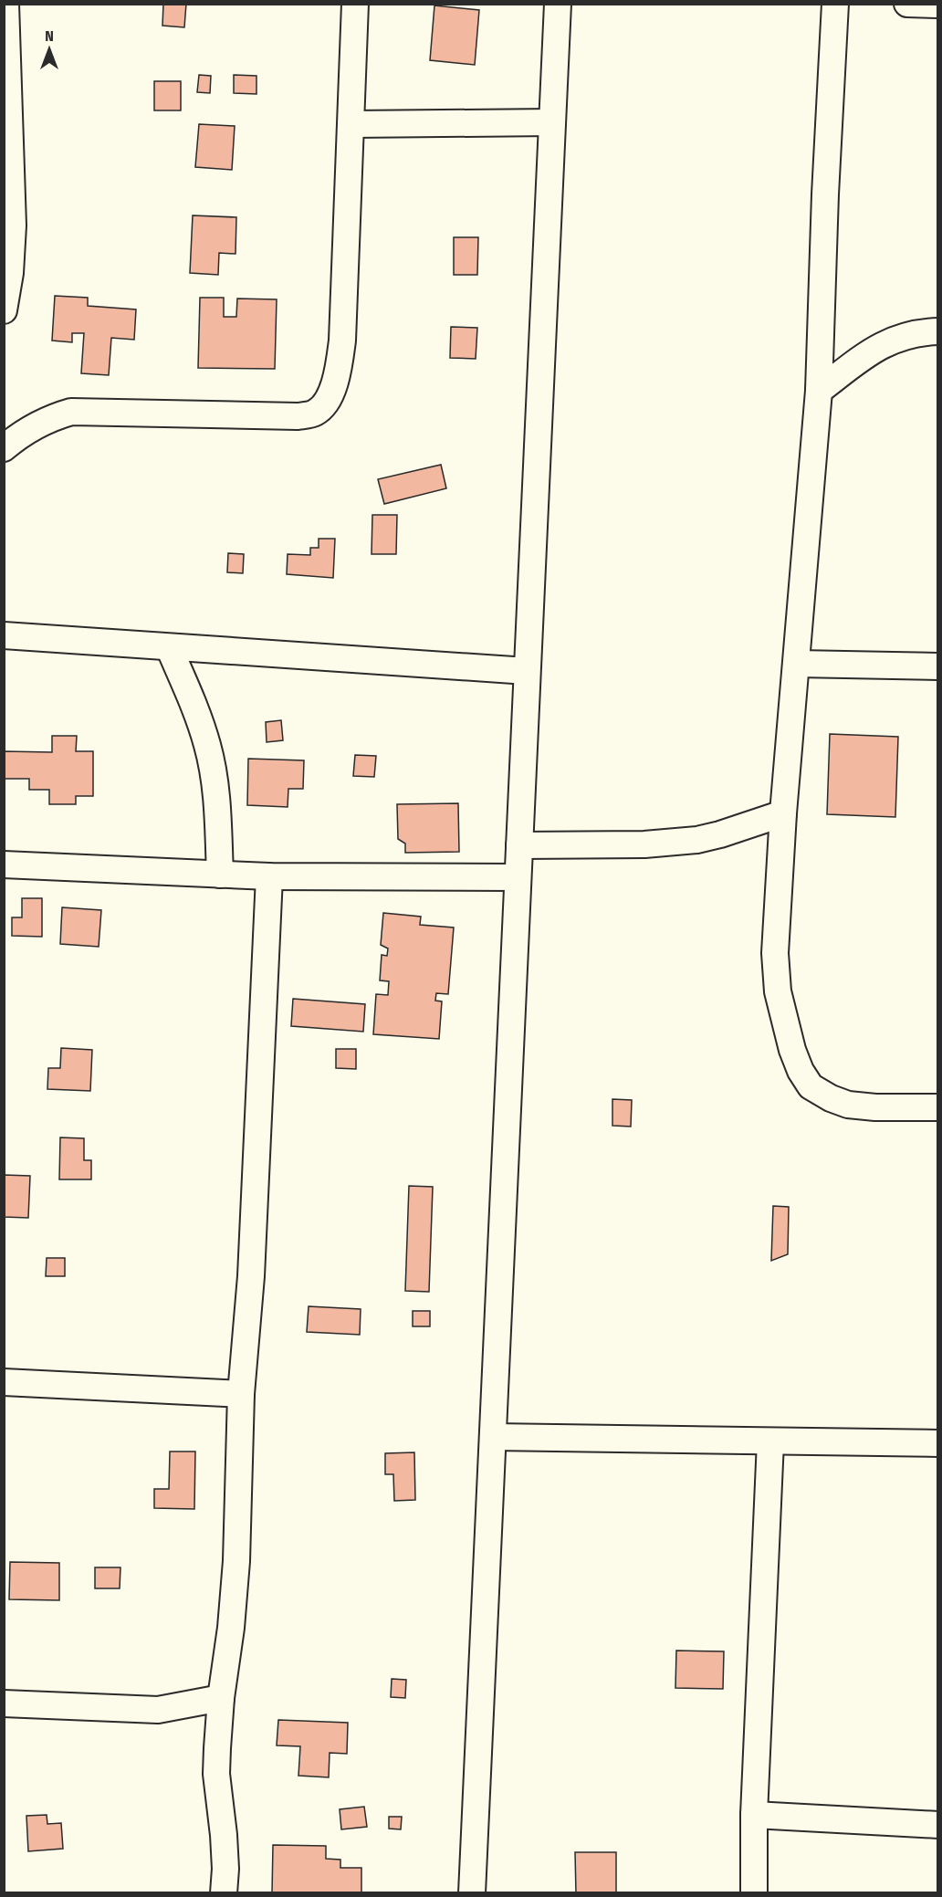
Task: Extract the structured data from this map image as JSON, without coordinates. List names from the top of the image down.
{
  "north": "top"
}
